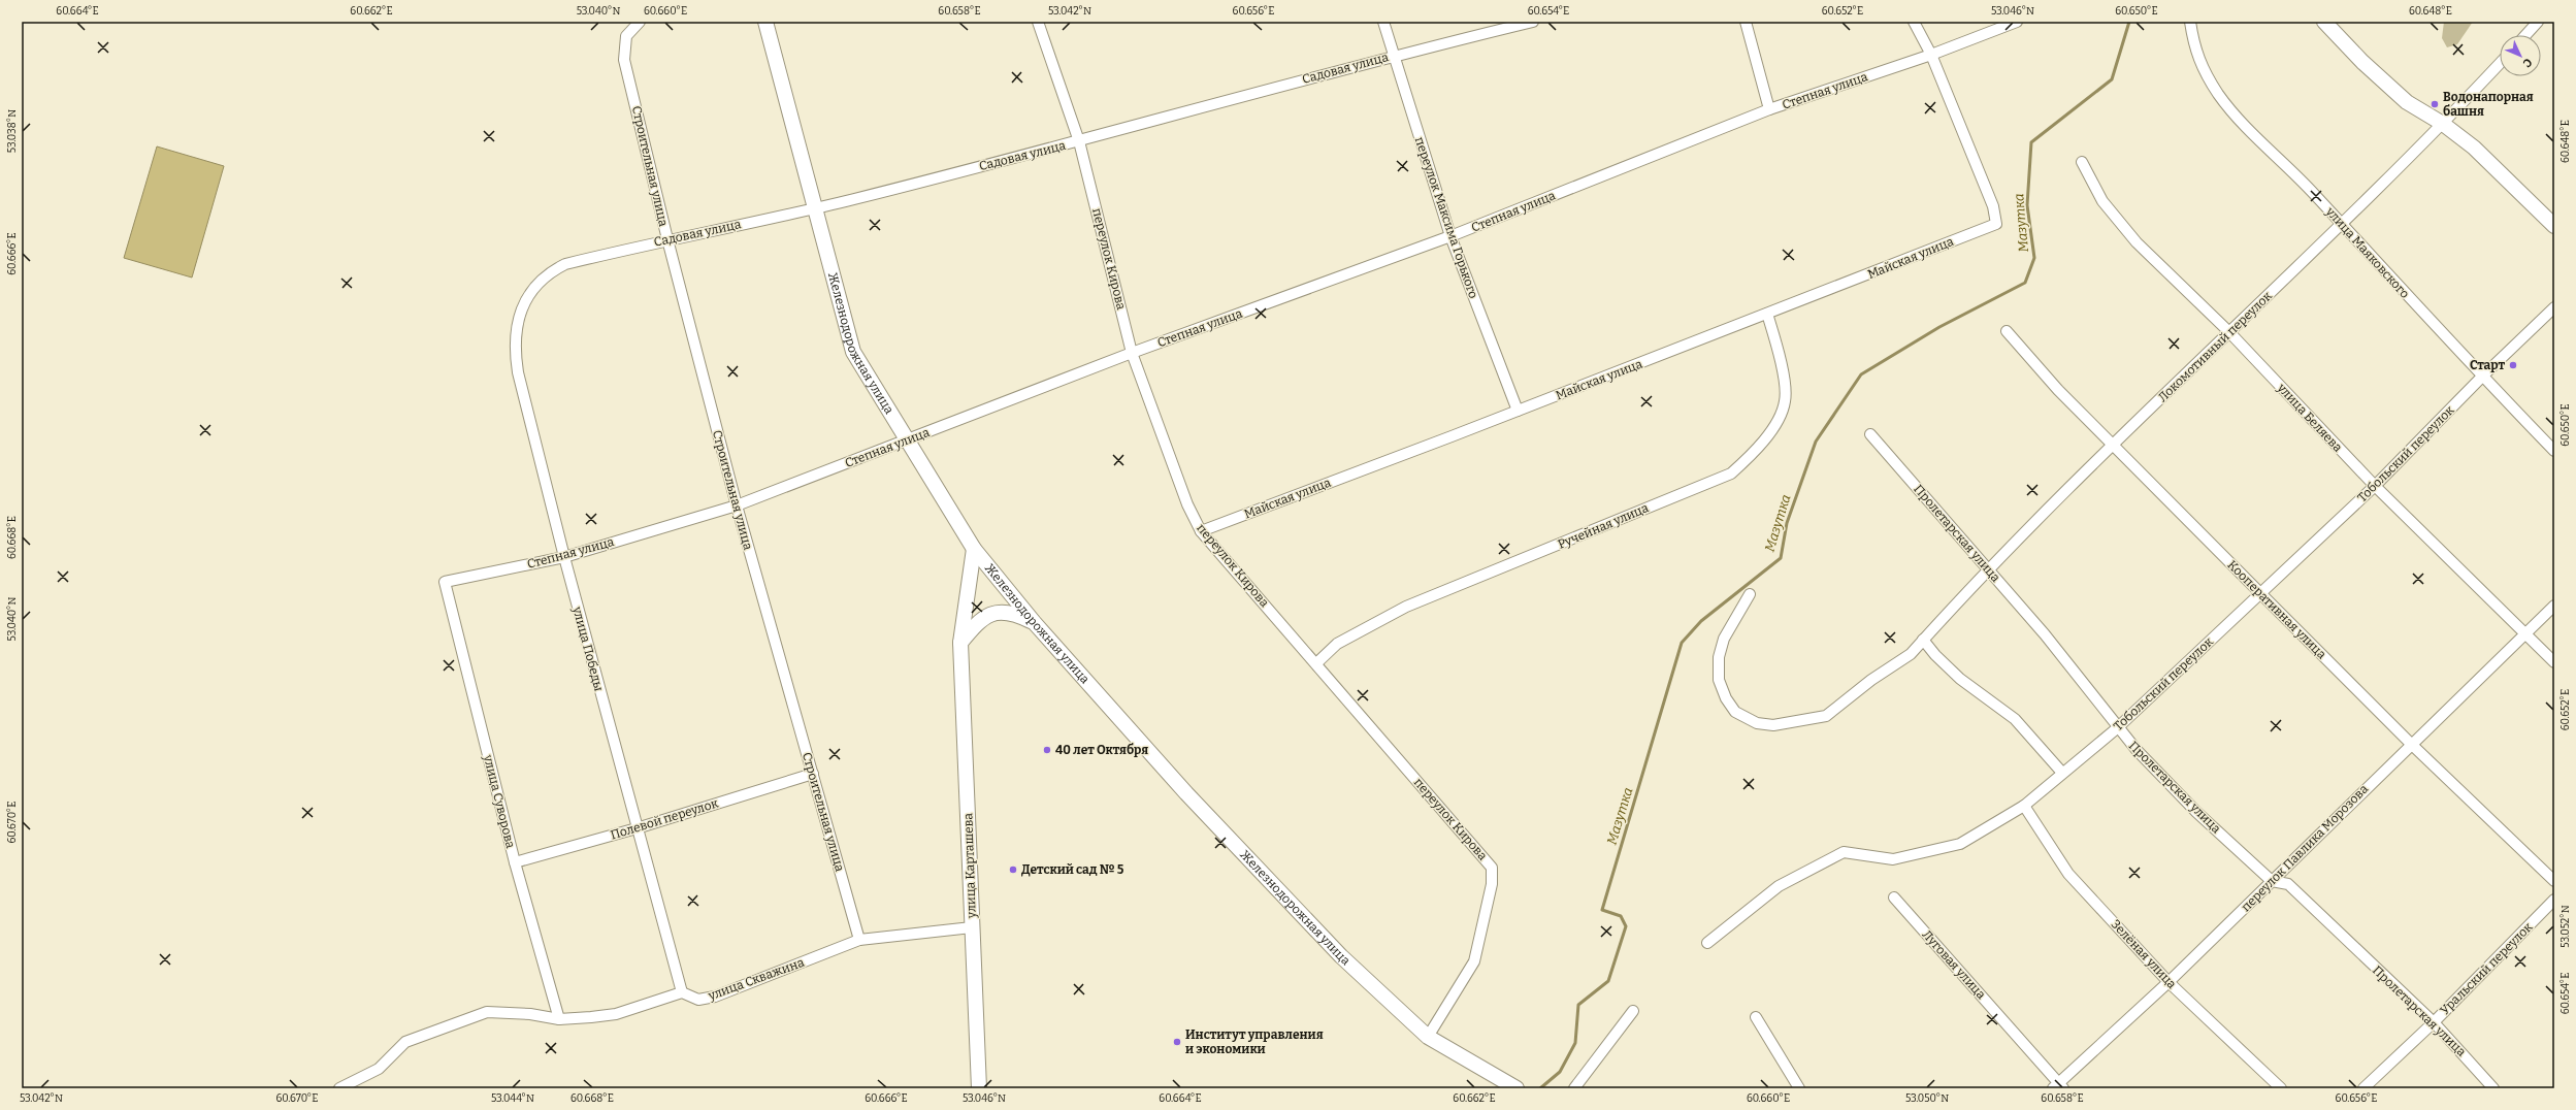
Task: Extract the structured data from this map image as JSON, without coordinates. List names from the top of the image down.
{
  "streets": {
    "street": [
      "Садовая улица",
      "Степная улица",
      "Строительная улица",
      "переулок Максима Горького",
      "улица Маяковского",
      "Майская улица",
      "переулок Кирова",
      "Железнодорожная улица",
      "Локомотивный переулок",
      "улица Беляева",
      "Тобольский переулок",
      "Ручейная улица",
      "Пролетарская улица",
      "Кооперативная улица",
      "улица Победы",
      "улица Суворова",
      "Полевой переулок",
      "переулок Павлика Морозова",
      "улица Карташева",
      "Зелёная улица",
      "Луговая улица",
      "Уральский переулок",
      "улица Скважина"
    ]
  },
  "crossings": [
    ["Садовая улица", "Строительная улица"],
    ["Садовая улица", "переулок Максима Горького"],
    ["Садовая улица", "переулок Кирова"],
    ["Садовая улица", "Железнодорожная улица"],
    ["Садовая улица", "улица Победы"],
    ["Степная улица", "Строительная улица"],
    ["Степная улица", "переулок Максима Горького"],
    ["Степная улица", "Майская улица"],
    ["Степная улица", "переулок Кирова"],
    ["Степная улица", "Железнодорожная улица"],
    ["Степная улица", "улица Победы"],
    ["Степная улица", "улица Суворова"],
    ["Строительная улица", "Полевой переулок"],
    ["Строительная улица", "улица Скважина"],
    ["переулок Максима Горького", "Майская улица"],
    ["улица Маяковского", "Локомотивный переулок"],
    ["улица Маяковского", "Тобольский переулок"],
    ["Майская улица", "переулок Кирова"],
    ["Майская улица", "Ручейная улица"],
    ["переулок Кирова", "Железнодорожная улица"],
    ["переулок Кирова", "Ручейная улица"],
    ["Железнодорожная улица", "улица Карташева"],
    ["Локомотивный переулок", "улица Беляева"],
    ["Локомотивный переулок", "Пролетарская улица"],
    ["Локомотивный переулок", "Кооперативная улица"],
    ["улица Беляева", "Тобольский переулок"],
    ["улица Беляева", "переулок Павлика Морозова"],
    ["Тобольский переулок", "Пролетарская улица"],
    ["Тобольский переулок", "Кооперативная улица"],
    ["Тобольский переулок", "Зелёная улица"],
    ["Пролетарская улица", "переулок Павлика Морозова"],
    ["Пролетарская улица", "Уральский переулок"],
    ["Кооперативная улица", "переулок Павлика Морозова"],
    ["улица Победы", "Полевой переулок"],
    ["улица Победы", "улица Скважина"],
    ["улица Суворова", "Полевой переулок"],
    ["переулок Павлика Морозова", "Зелёная улица"],
    ["переулок Павлика Морозова", "Луговая улица"],
    ["улица Карташева", "улица Скважина"]
  ],
  "water": ["Мазутка"],
  "places": [
    "Водонапорная башня",
    "Старт",
    "40 лет Октября",
    "Детский сад № 5",
    "Институт управления и экономики"
  ],
  "north": "bottom right",
  "coordinates": [
    "60.664°E",
    "60.662°E",
    "53.040°N",
    "60.660°E",
    "60.658°E",
    "53.042°N",
    "60.656°E",
    "60.654°E",
    "60.652°E",
    "53.046°N",
    "60.650°E",
    "60.648°E",
    "53.038°N",
    "60.666°E",
    "60.668°E",
    "60.670°E",
    "53.052°N",
    "53.044°N",
    "53.050°N"
  ]
}
